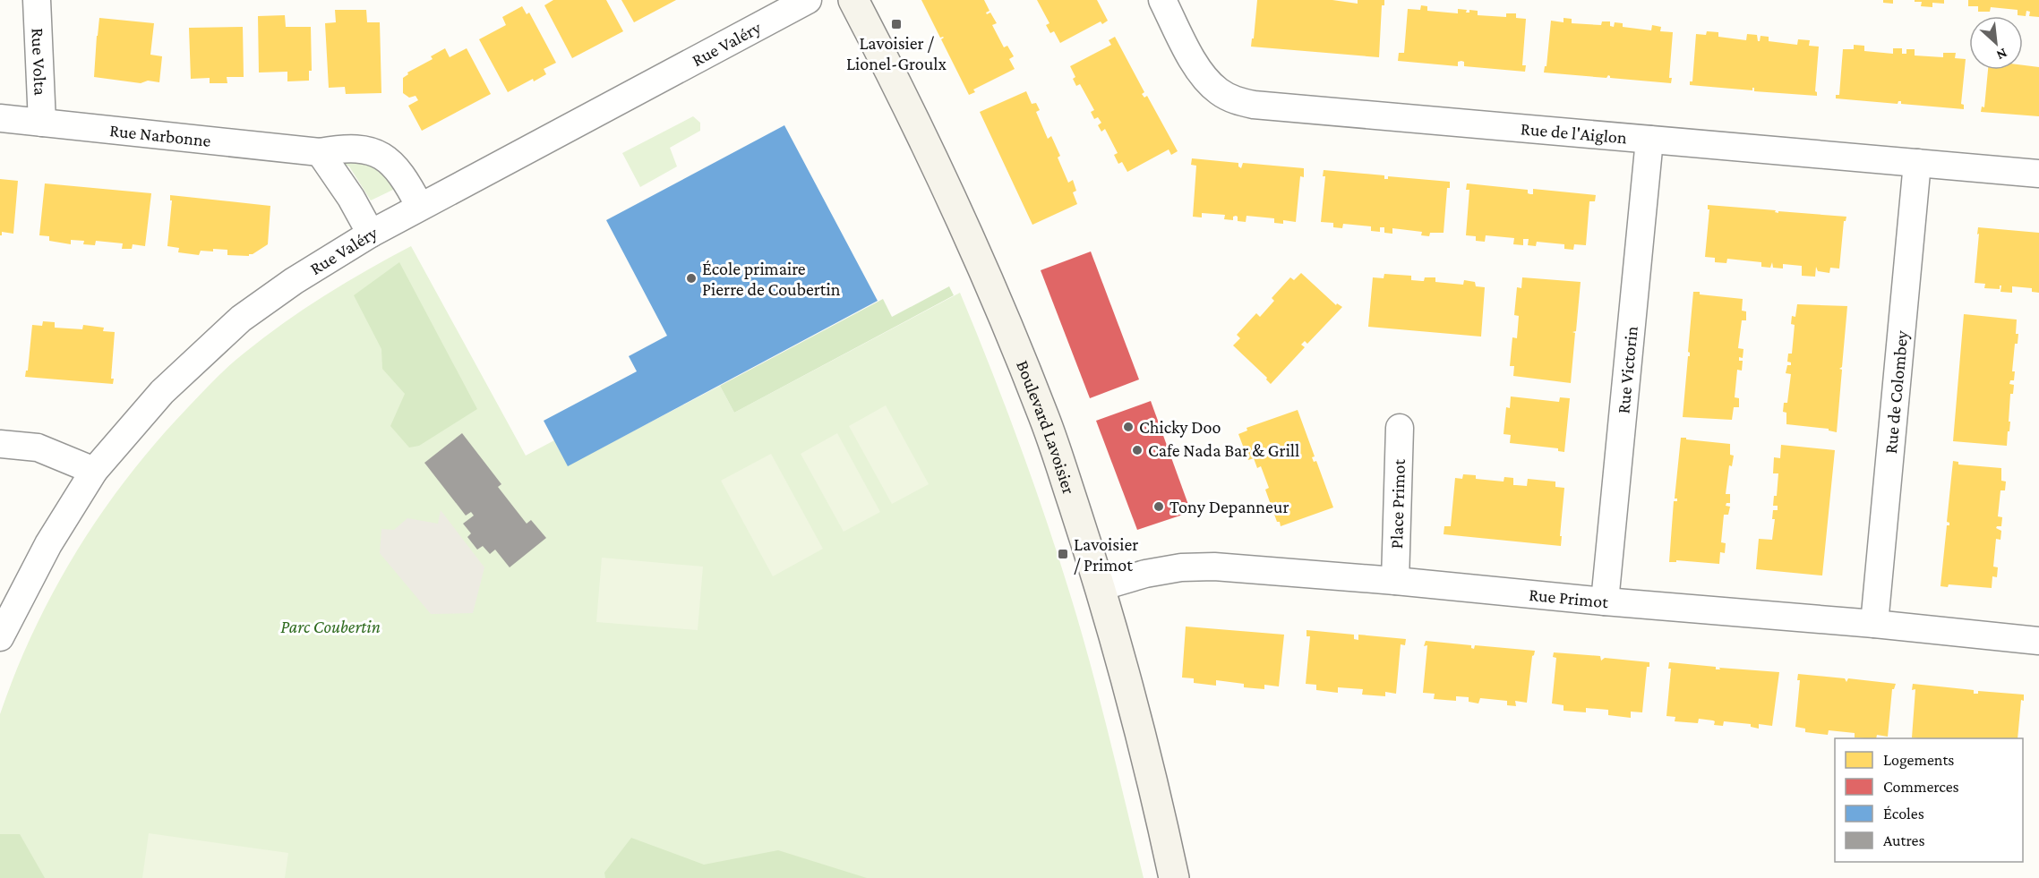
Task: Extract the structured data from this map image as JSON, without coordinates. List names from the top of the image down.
{
  "streets": {
    "street": [
      "Rue Valéry",
      "Rue Volta",
      "Rue de l'Aiglon",
      "Rue Narbonne",
      "Rue Victorin",
      "Rue de Colombey",
      "Boulevard Lavoisier",
      "Place Primot",
      "Rue Primot"
    ]
  },
  "crossings": [
    ["Rue Valéry", "Rue Narbonne"],
    ["Rue Volta", "Rue Narbonne"],
    ["Rue de l'Aiglon", "Rue Victorin"],
    ["Rue de l'Aiglon", "Rue de Colombey"],
    ["Rue Victorin", "Rue Primot"],
    ["Rue de Colombey", "Rue Primot"],
    ["Boulevard Lavoisier", "Rue Primot"],
    ["Place Primot", "Rue Primot"]
  ],
  "parks": ["Parc Coubertin"],
  "places": {
    "transit": ["Lavoisier / Lionel-Groulx", "Lavoisier / Primot"],
    "other": [
      "École primaire Pierre de Coubertin",
      "Chicky Doo",
      "Cafe Nada Bar & Grill",
      "Tony Depanneur"
    ]
  },
  "legend": [
    "Logements",
    "Commerces",
    "Écoles",
    "Autres"
  ],
  "north": "bottom right"
}
